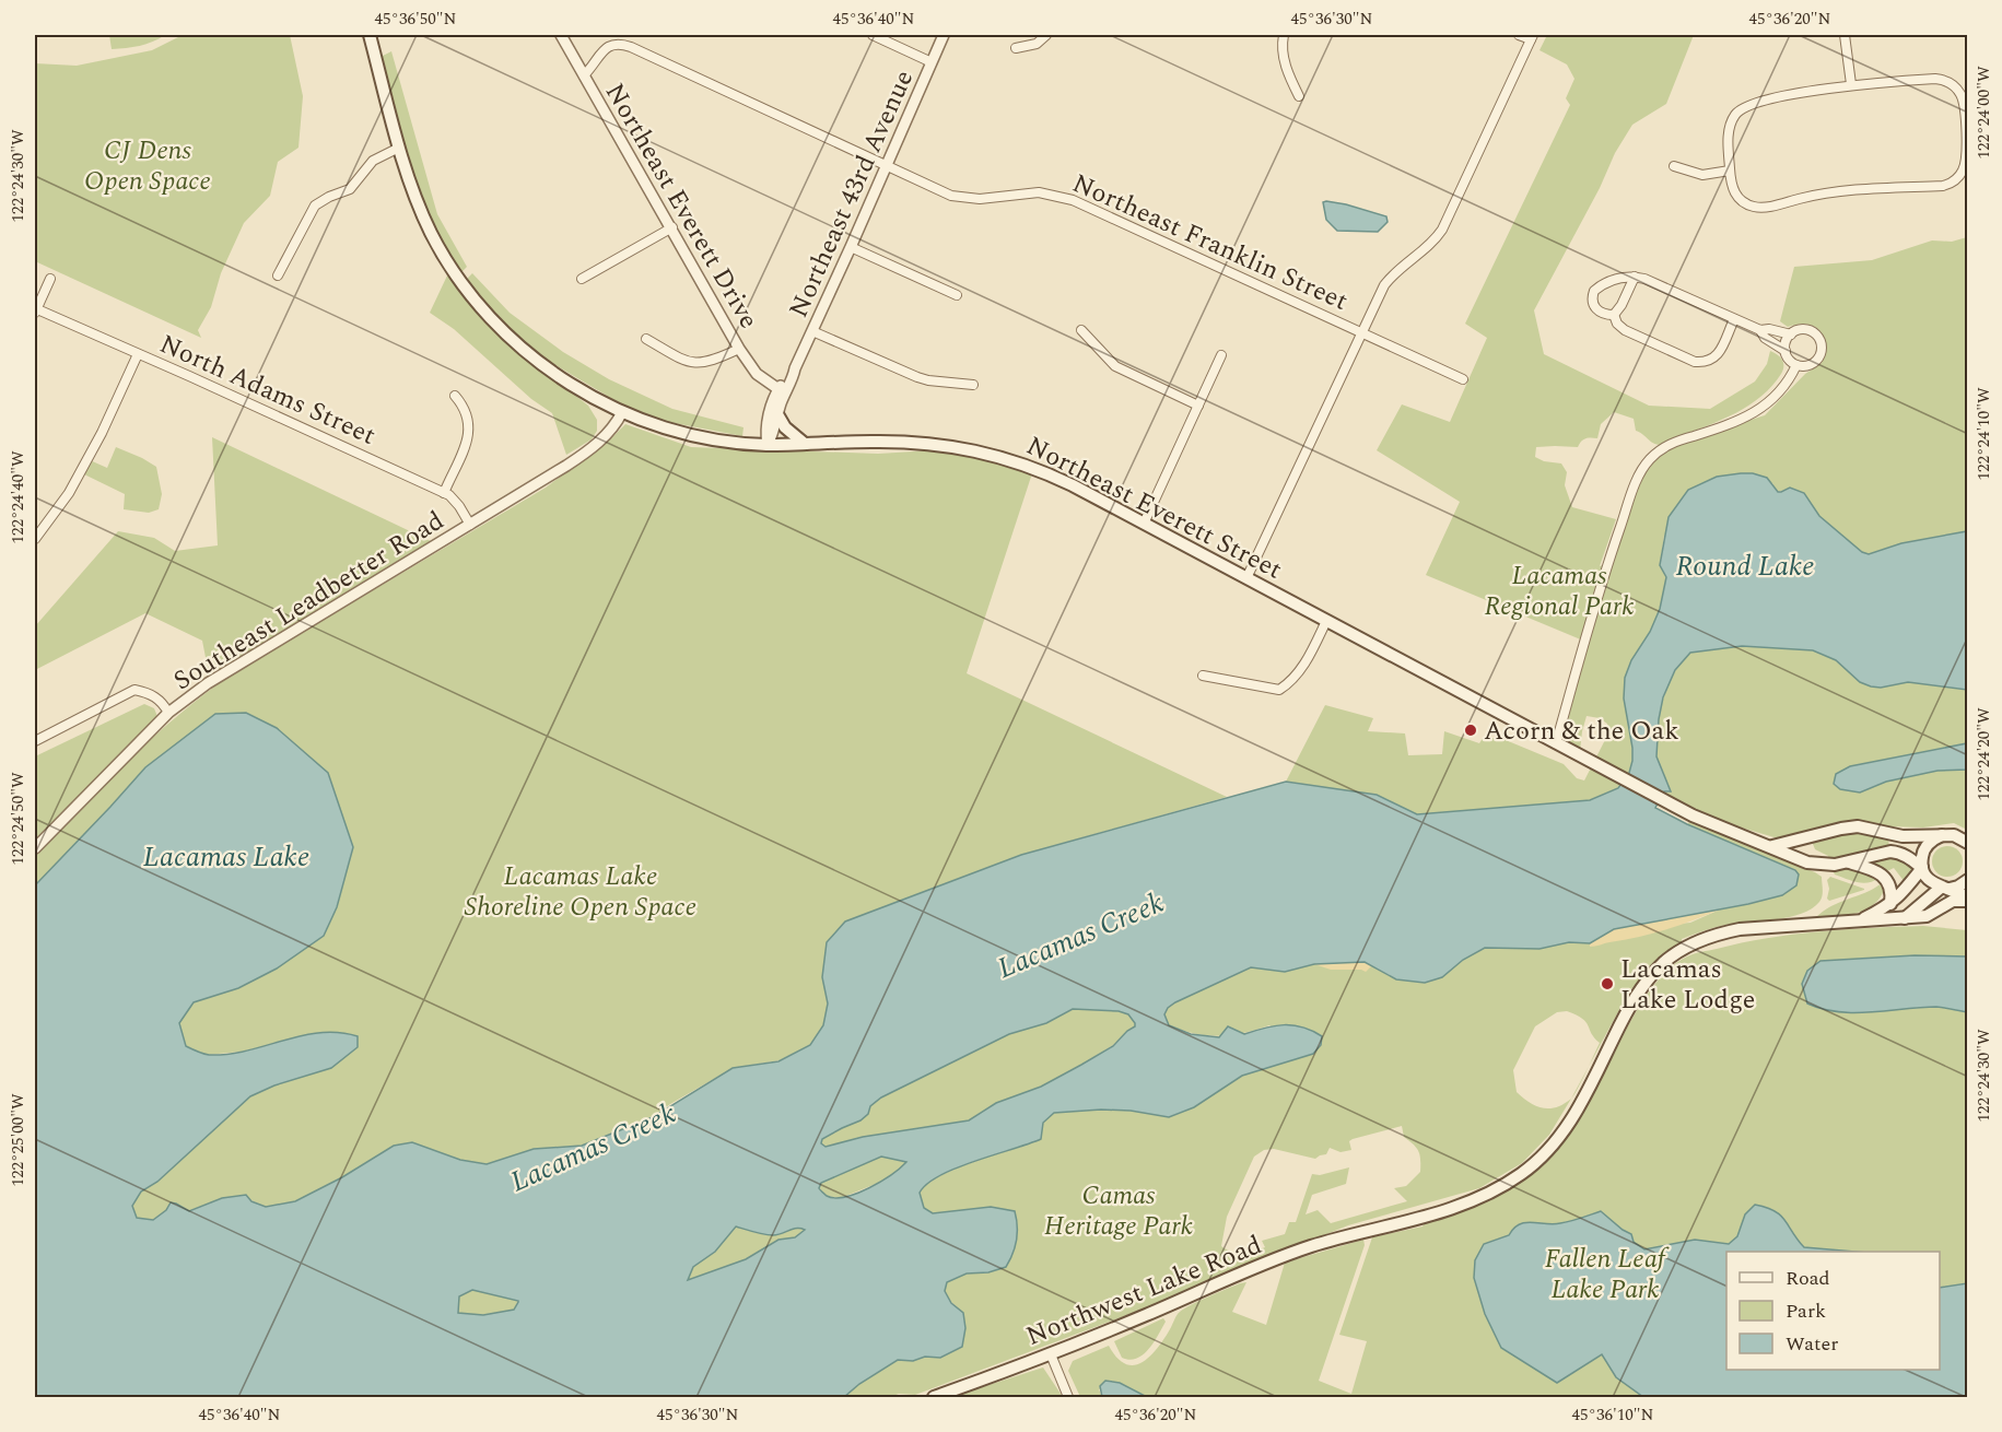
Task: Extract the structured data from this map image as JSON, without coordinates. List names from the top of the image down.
{
  "streets": {
    "main road": ["Northeast Everett Street", "Northwest Lake Road"],
    "street": [
      "Northeast 43rd Avenue",
      "Northeast Everett Drive",
      "Northeast Franklin Street",
      "North Adams Street",
      "Southeast Leadbetter Road"
    ]
  },
  "crossings": [
    ["Northeast 43rd Avenue", "Northeast Everett Drive"],
    ["Northeast 43rd Avenue", "Northeast Franklin Street"],
    ["Northeast 43rd Avenue", "Northeast Everett Street"],
    ["Northeast Everett Drive", "Northeast Franklin Street"],
    ["North Adams Street", "Southeast Leadbetter Road"],
    ["Northeast Everett Street", "Southeast Leadbetter Road"]
  ],
  "water": ["Round Lake", "Lacamas Lake", "Lacamas Creek"],
  "parks": [
    "CJ Dens Open Space",
    "Lacamas Regional Park",
    "Lacamas Lake Shoreline Open Space",
    "Camas Heritage Park",
    "Fallen Leaf Lake Park"
  ],
  "places": ["Acorn & the Oak", "Lacamas Lake Lodge"],
  "legend": ["Road", "Park", "Water"],
  "coordinates": [
    "45°36'50\"N",
    "45°36'40\"N",
    "45°36'30\"N",
    "45°36'20\"N",
    "122°24'00\"W",
    "122°24'30\"W",
    "122°24'10\"W",
    "122°24'40\"W",
    "122°24'20\"W",
    "122°24'50\"W",
    "122°25'00\"W",
    "45°36'10\"N"
  ]
}
